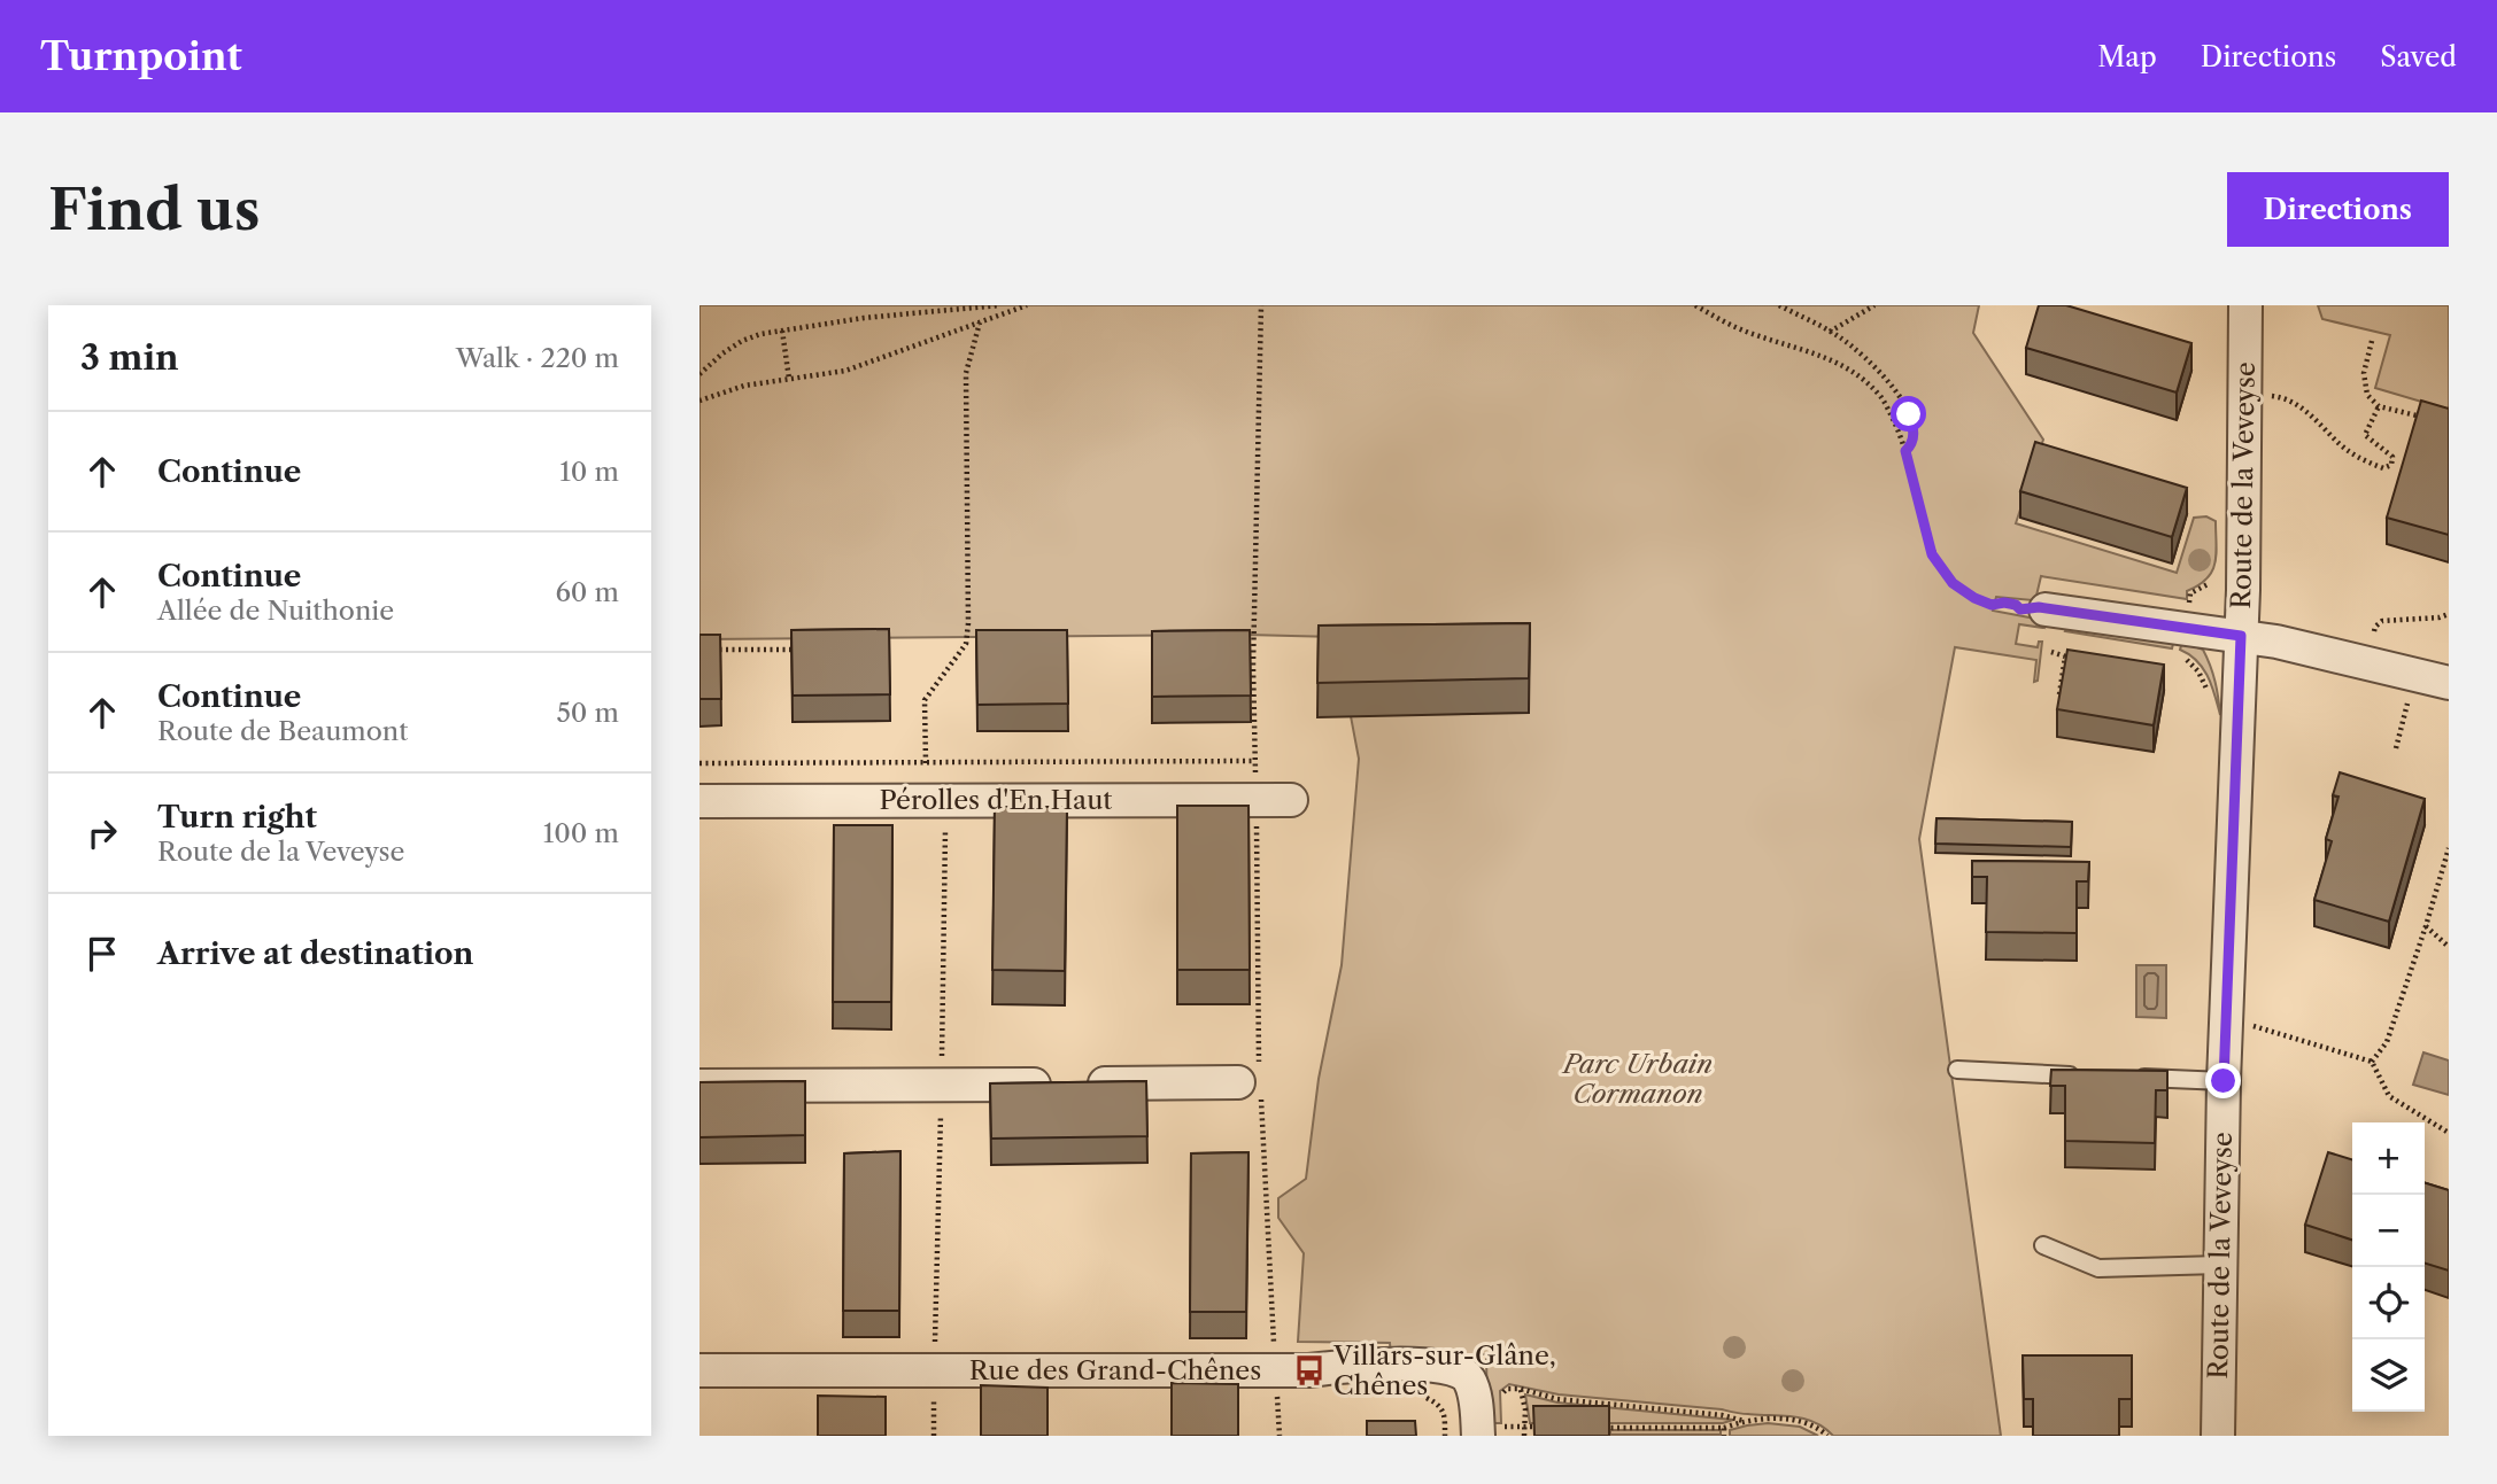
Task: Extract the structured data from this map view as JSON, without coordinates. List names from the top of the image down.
{
  "streets": {
    "street": ["Route de la Veveyse", "Pérolles d'En Haut", "Rue des Grand-Chênes"]
  },
  "parks": ["Parc Urbain Cormanon"],
  "places": {
    "bus stop": ["Villars-sur-Glâne, Chênes"]
  },
  "page": {
    "header": "Turnpoint",
    "nav": ["Map", "Directions", "Saved"],
    "buttons": "Directions",
    "title": "Find us",
    "heading": ["3 min", "Walk · 220 m"],
    "list": [
      ["Continue", "10 m"],
      ["Continue", "Allée de Nuithonie", "60 m"],
      ["Continue", "Route de Beaumont", "50 m"],
      ["Turn right", "Route de la Veveyse", "100 m"],
      "Arrive at destination"
    ],
    "map_buttons": ["+", "−"]
  }
}
